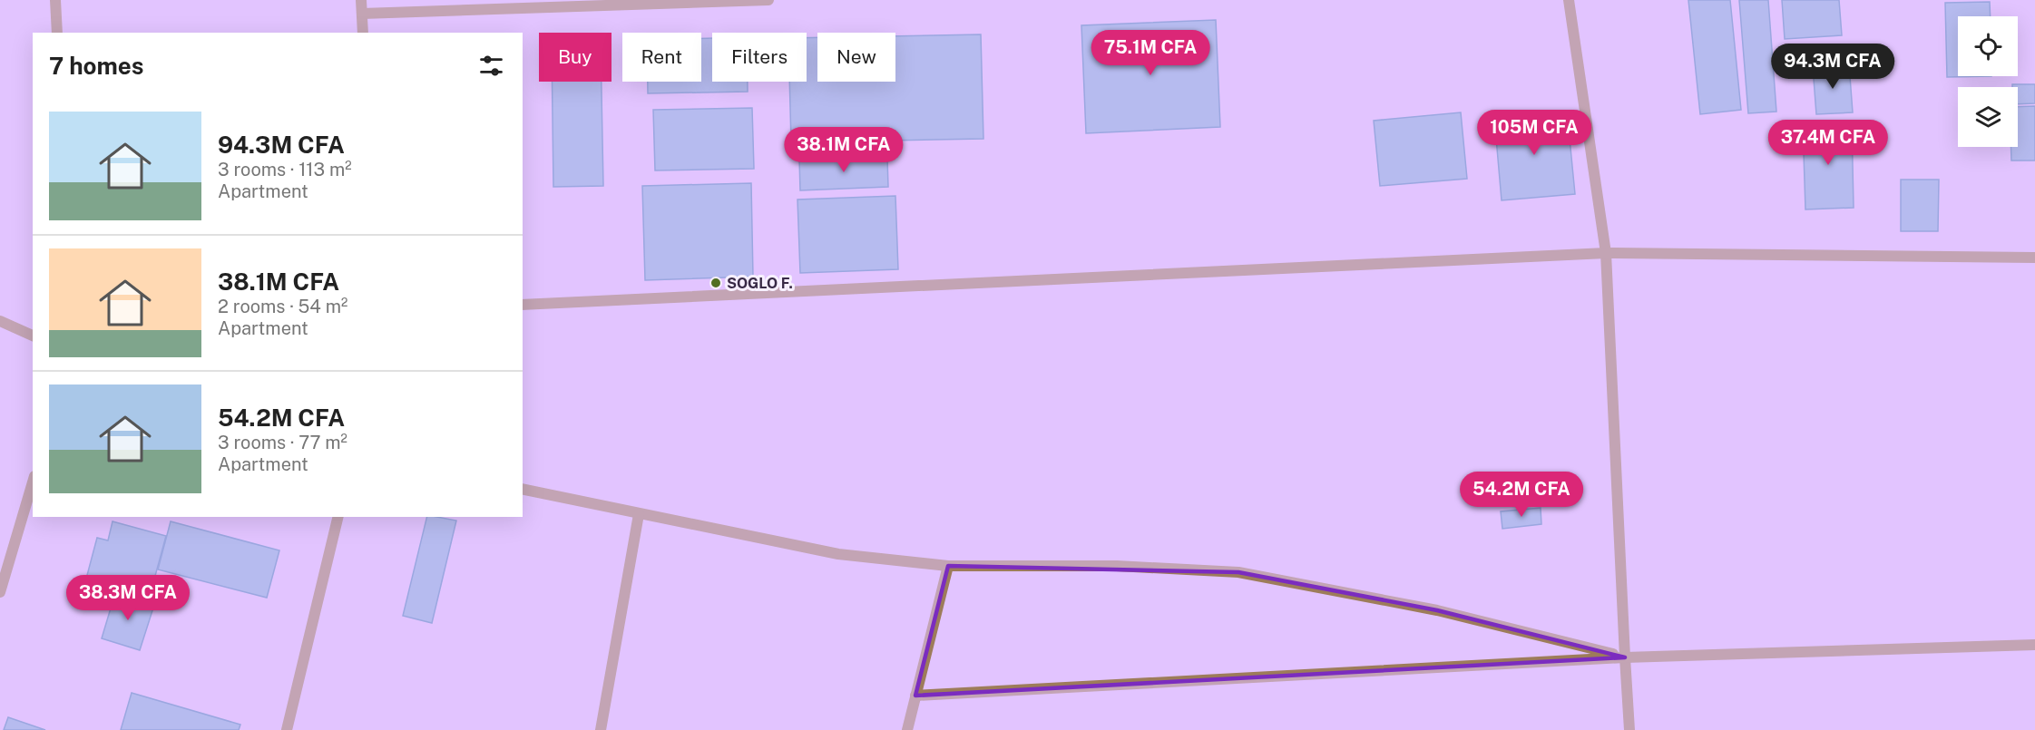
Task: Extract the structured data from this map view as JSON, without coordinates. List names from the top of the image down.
{
  "places": ["SOGLO F."],
  "page": {
    "price": [
      "75.1M CFA",
      "94.3M CFA",
      "105M CFA",
      "37.4M CFA",
      "38.1M CFA",
      "54.2M CFA",
      "38.3M CFA"
    ],
    "chip": [
      "Buy",
      "Rent",
      "Filters",
      "New"
    ],
    "heading": "7 homes",
    "list": [
      {
        "name": "94.3M CFA",
        "note": "3 rooms · 113 m² · Apartment"
      },
      {
        "name": "38.1M CFA",
        "note": "2 rooms · 54 m² · Apartment"
      },
      {
        "name": "54.2M CFA",
        "note": "3 rooms · 77 m² · Apartment"
      }
    ]
  }
}
